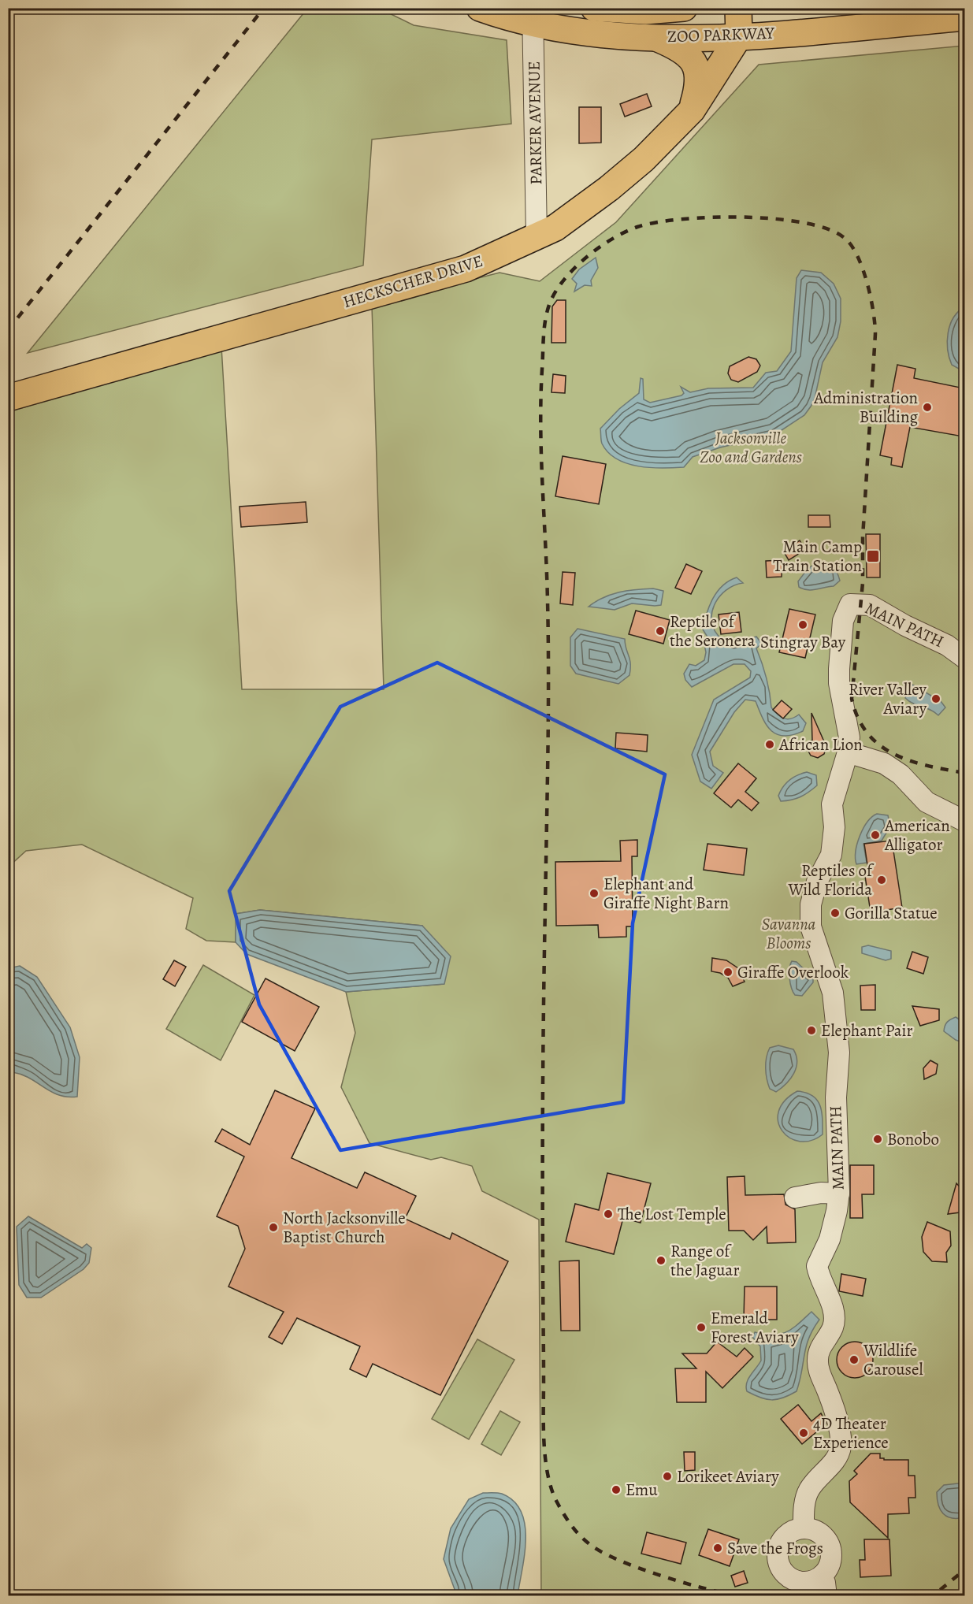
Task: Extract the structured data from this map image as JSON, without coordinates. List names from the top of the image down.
{
  "streets": {
    "main road": ["ZOO PARKWAY", "HECKSCHER DRIVE"],
    "street": ["PARKER AVENUE", "MAIN PATH"]
  },
  "crossings": [
    ["ZOO PARKWAY", "PARKER AVENUE"],
    ["ZOO PARKWAY", "HECKSCHER DRIVE"],
    ["PARKER AVENUE", "HECKSCHER DRIVE"]
  ],
  "parks": ["Jacksonville Zoo and Gardens", "Savanna Blooms"],
  "places": {
    "other": [
      "Administration Building",
      "Stingray Bay",
      "Reptile of the Seronera",
      "River Valley Aviary",
      "African Lion",
      "American Alligator",
      "Reptiles of Wild Florida",
      "Elephant and Giraffe Night Barn",
      "Gorilla Statue",
      "Giraffe Overlook",
      "Elephant Pair",
      "Bonobo",
      "The Lost Temple",
      "North Jacksonville Baptist Church",
      "Range of the Jaguar",
      "Emerald Forest Aviary",
      "Wildlife Carousel",
      "4D Theater Experience",
      "Lorikeet Aviary",
      "Emu",
      "Save the Frogs"
    ],
    "transit": ["Main Camp Train Station"]
  }
}
